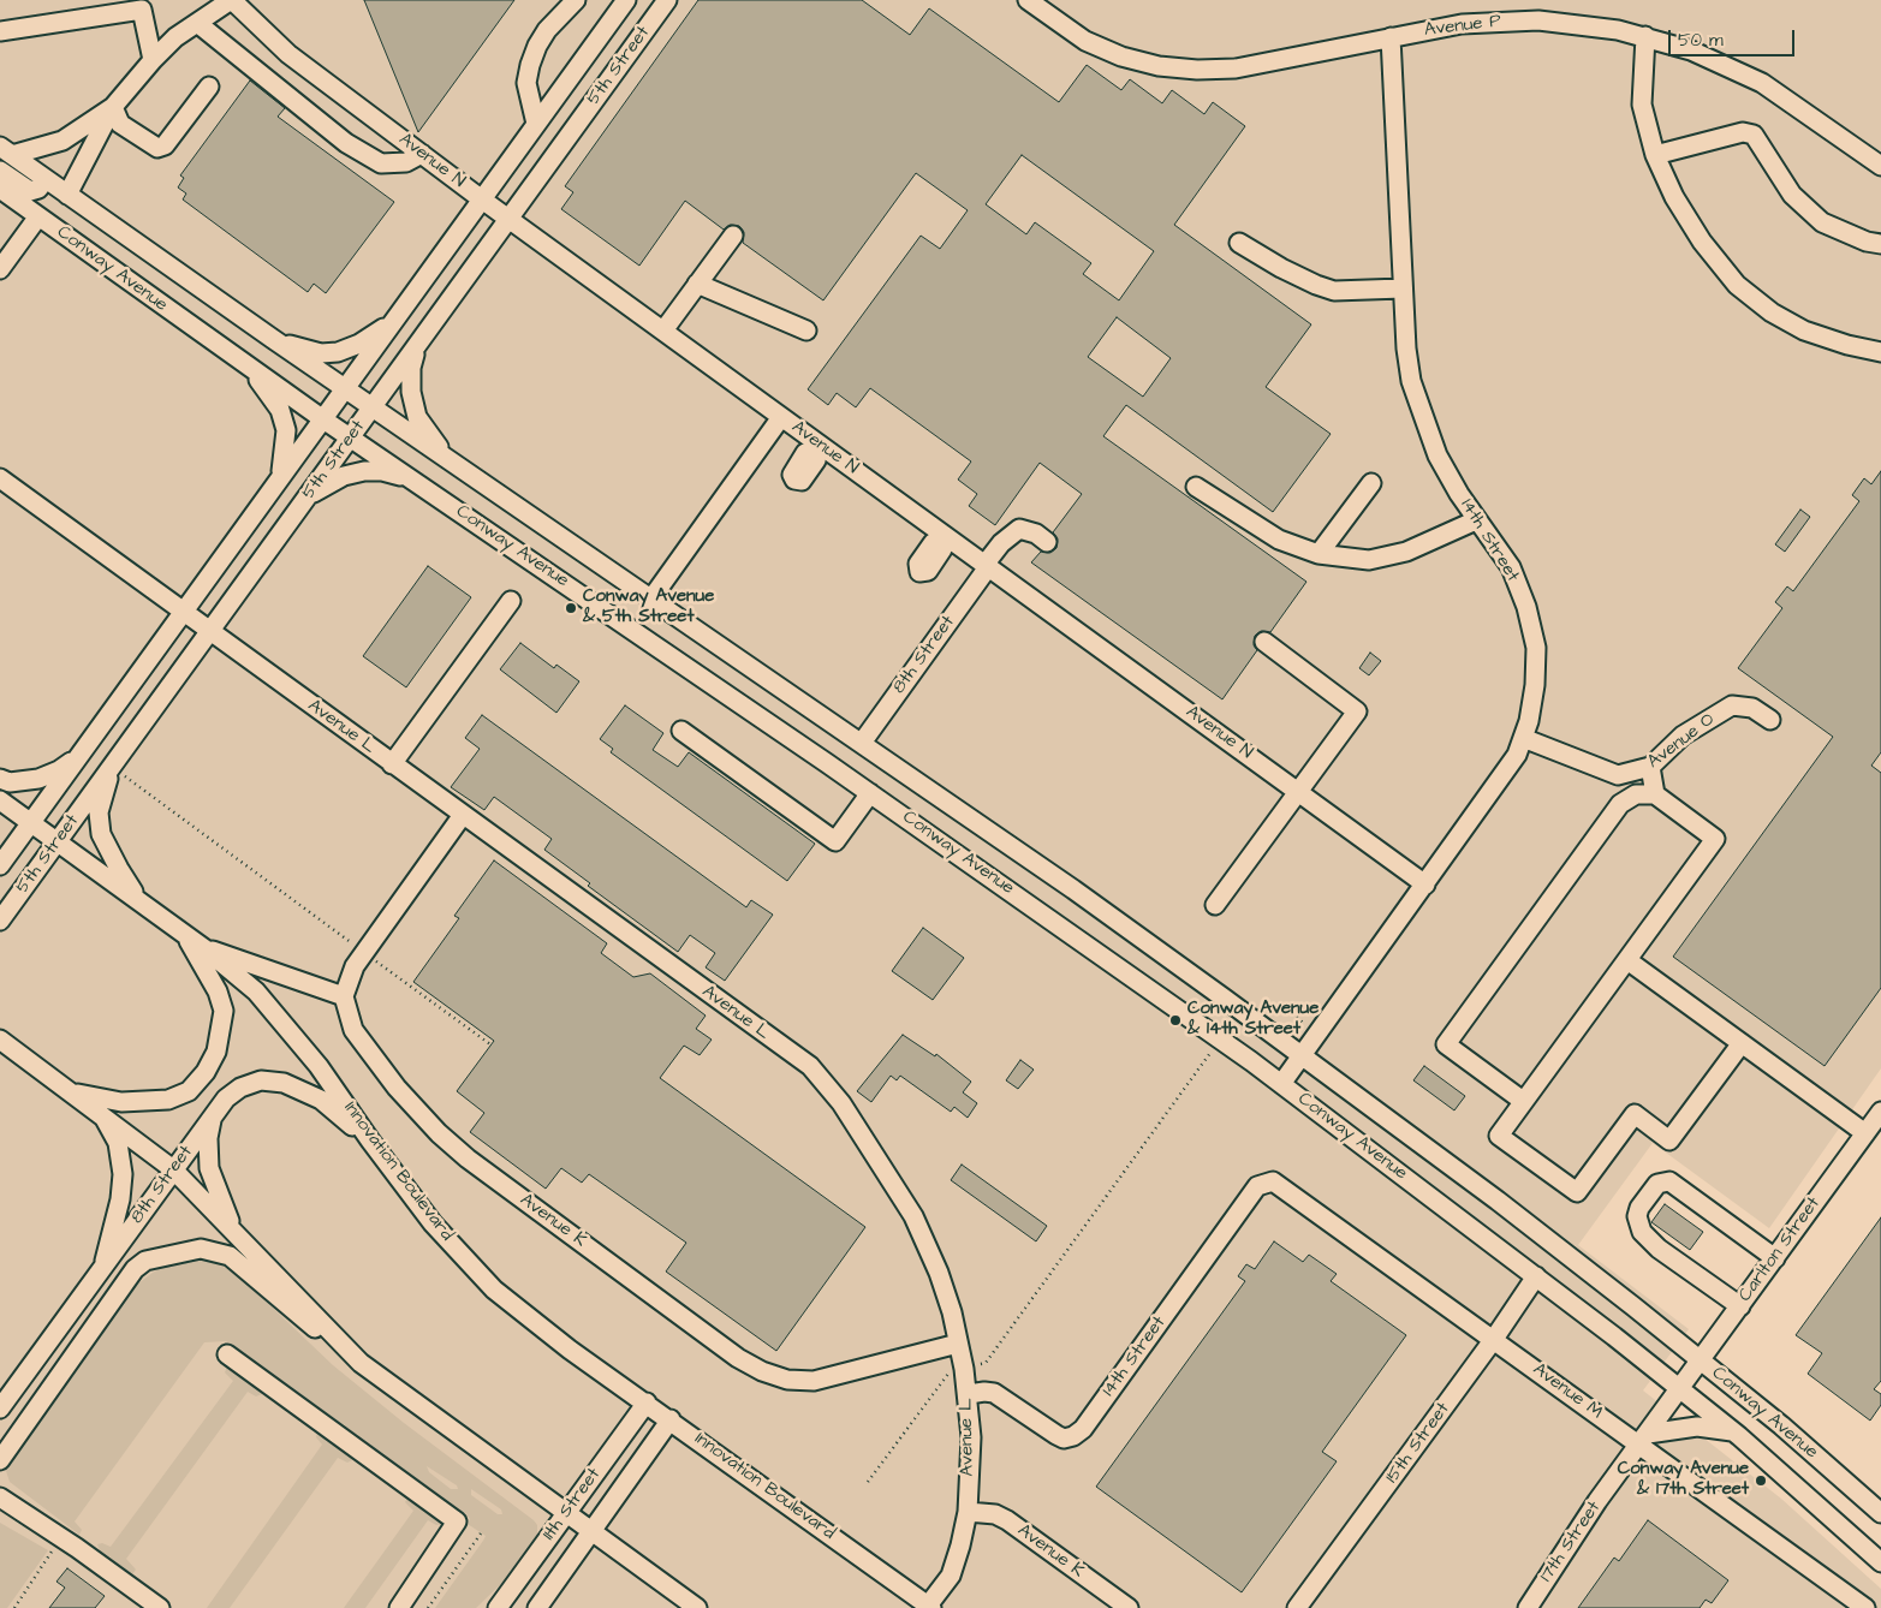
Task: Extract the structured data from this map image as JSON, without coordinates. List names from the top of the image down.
{
  "streets": {
    "street": [
      "Avenue P",
      "5th Street",
      "Avenue N",
      "Conway Avenue",
      "14th Street",
      "8th Street",
      "Avenue L",
      "Avenue O",
      "Innovation Boulevard",
      "Avenue K",
      "Carlton Street",
      "Avenue M",
      "15th Street",
      "11th Street",
      "17th Street"
    ]
  },
  "crossings": [
    ["Avenue P", "14th Street"],
    ["5th Street", "Avenue N"],
    ["5th Street", "Conway Avenue"],
    ["5th Street", "Avenue L"],
    ["5th Street", "Innovation Boulevard"],
    ["Avenue N", "14th Street"],
    ["Avenue N", "8th Street"],
    ["Conway Avenue", "14th Street"],
    ["Conway Avenue", "8th Street"],
    ["Conway Avenue", "Carlton Street"],
    ["Conway Avenue", "15th Street"],
    ["Conway Avenue", "17th Street"],
    ["14th Street", "Avenue L"],
    ["14th Street", "Avenue O"],
    ["14th Street", "Avenue M"],
    ["8th Street", "Innovation Boulevard"],
    ["Avenue L", "Innovation Boulevard"],
    ["Avenue L", "Avenue K"],
    ["Innovation Boulevard", "11th Street"],
    ["Carlton Street", "17th Street"],
    ["Avenue M", "15th Street"],
    ["Avenue M", "17th Street"]
  ],
  "places": ["Conway Avenue & 5th Street", "Conway Avenue & 14th Street", "Conway Avenue & 17th Street"],
  "scale_bar": "50 m"
}
